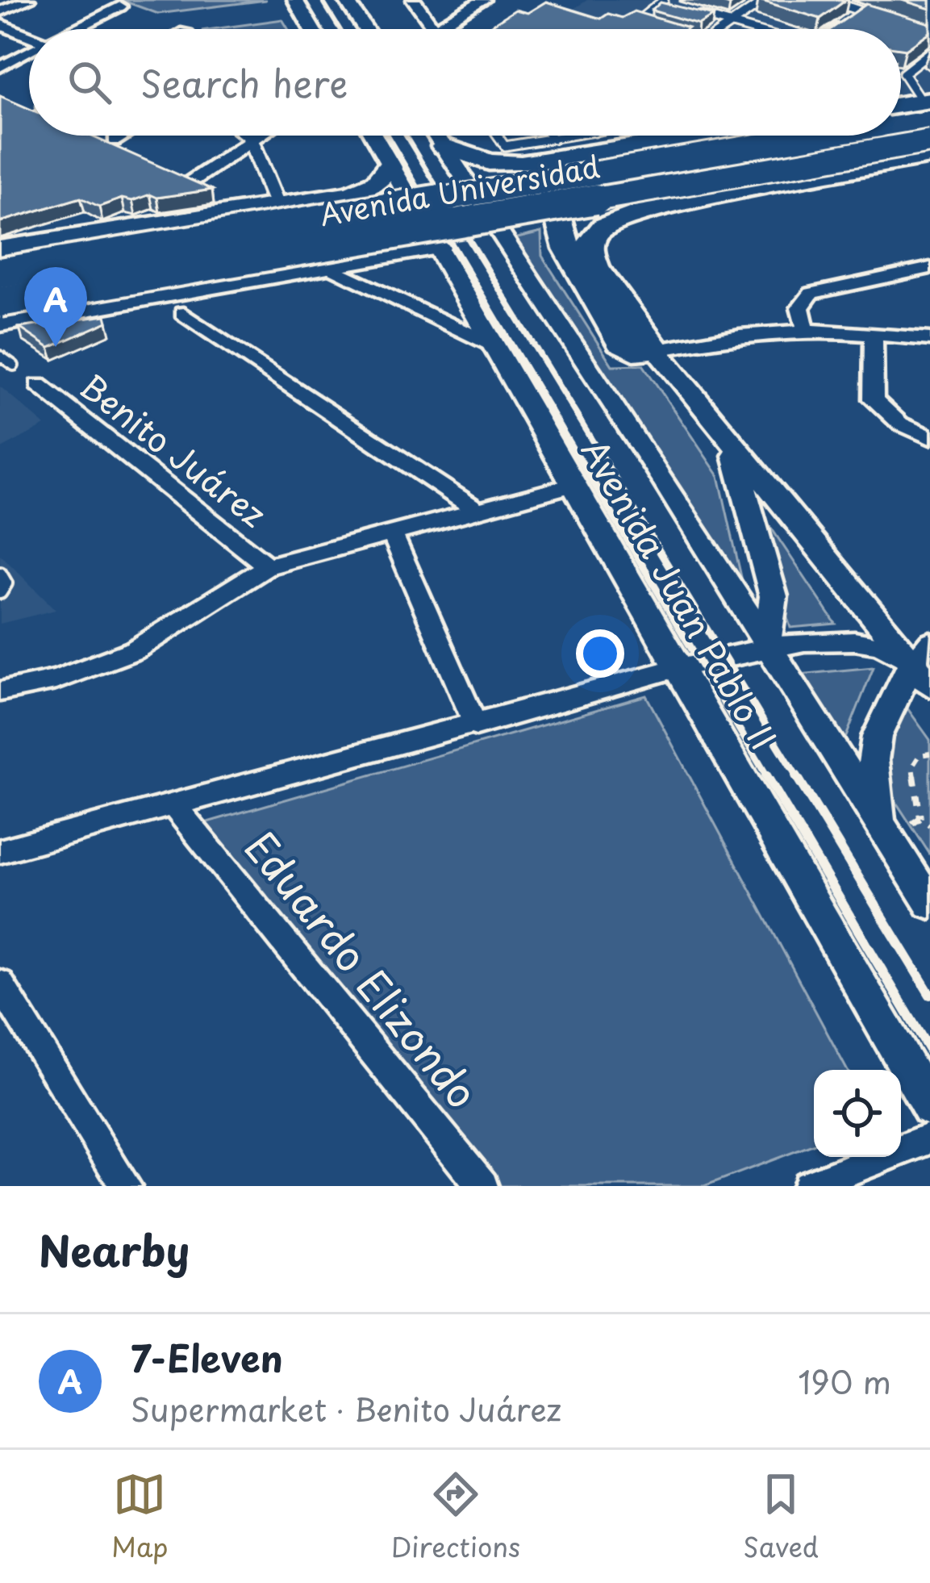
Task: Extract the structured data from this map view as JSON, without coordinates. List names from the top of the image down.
{
  "streets": {
    "highway": ["Avenida Universidad"],
    "street": ["Benito Juárez", "Avenida Juan Pablo II", "Eduardo Elizondo"]
  },
  "page": {
    "search": "Search here",
    "pins": "A",
    "heading": "Nearby",
    "list": [
      {
        "mark": "A",
        "name": "7-Eleven",
        "note": "Supermarket · Benito Juárez",
        "value": "190 m"
      }
    ],
    "nav": ["Map", "Directions", "Saved"]
  }
}
